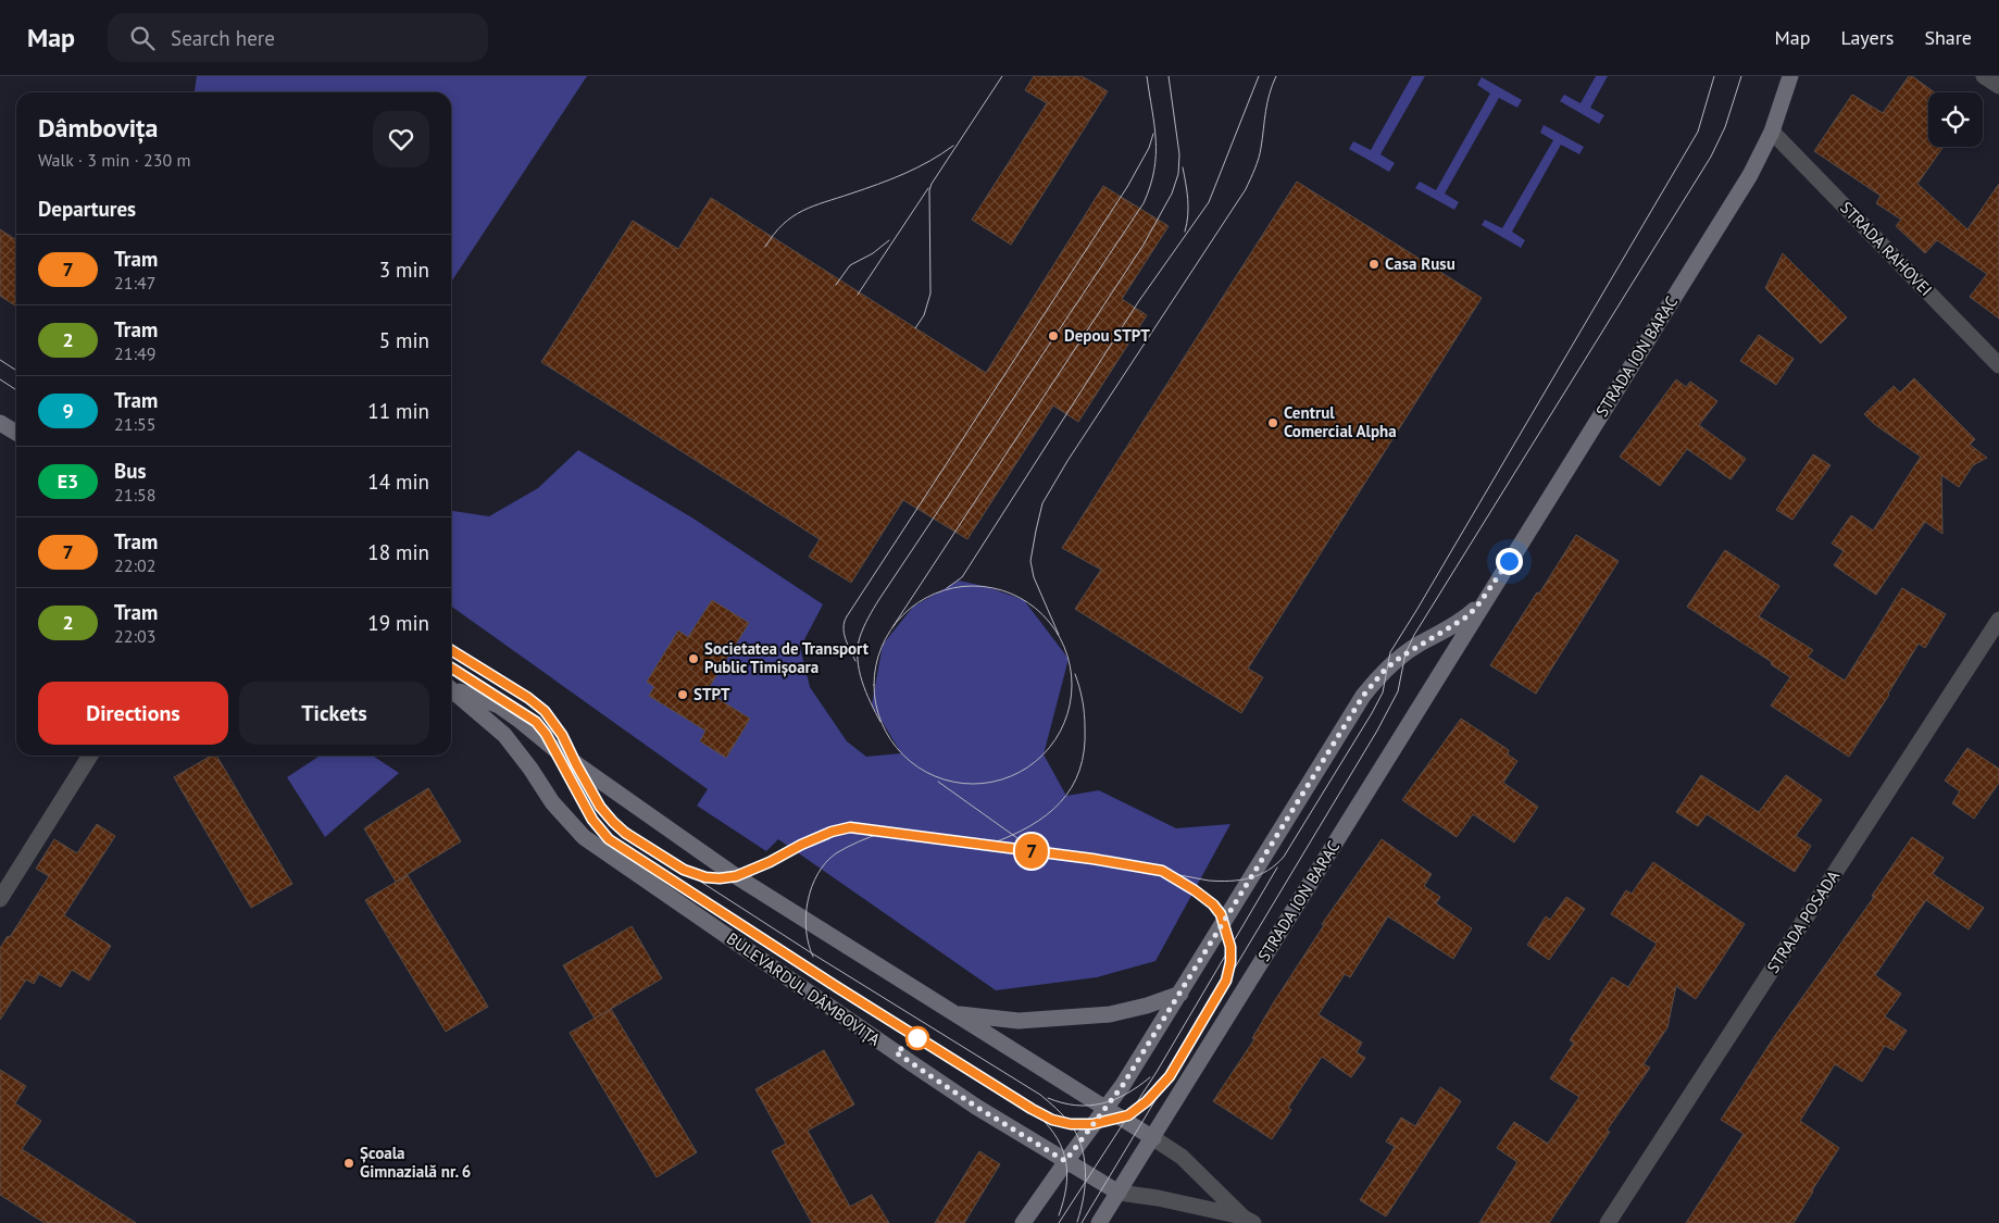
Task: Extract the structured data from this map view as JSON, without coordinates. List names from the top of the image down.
{
  "streets": {
    "street": [
      "STRADA RAHOVEI",
      "STRADA ION BARAC",
      "STRADA POSADA",
      "BULEVARDUL DÂMBOVIȚA"
    ]
  },
  "crossings": [
    ["STRADA RAHOVEI", "STRADA ION BARAC"],
    ["STRADA ION BARAC", "BULEVARDUL DÂMBOVIȚA"]
  ],
  "places": [
    "Casa Rusu",
    "Depou STPT",
    "Centrul Comercial Alpha",
    "Societatea de Transport Public Timișoara",
    "STPT",
    "Școala Gimnazială nr. 6"
  ],
  "lines": ["tram line 7"],
  "page": {
    "header": "Map",
    "search": "Search here",
    "nav": ["Map", "Layers", "Share"],
    "on_map": "7",
    "heading": [
      ["Dâmbovița", "Walk · 3 min · 230 m"],
      "Departures"
    ],
    "list": [
      {
        "mark": "7",
        "name": "Tram",
        "note": "21:47",
        "value": "3 min"
      },
      {
        "mark": "2",
        "name": "Tram",
        "note": "21:49",
        "value": "5 min"
      },
      {
        "mark": "9",
        "name": "Tram",
        "note": "21:55",
        "value": "11 min"
      },
      {
        "mark": "E3",
        "name": "Bus",
        "note": "21:58",
        "value": "14 min"
      },
      {
        "mark": "7",
        "name": "Tram",
        "note": "22:02",
        "value": "18 min"
      },
      {
        "mark": "2",
        "name": "Tram",
        "note": "22:03",
        "value": "19 min"
      }
    ],
    "buttons": ["Directions", "Tickets"]
  }
}
